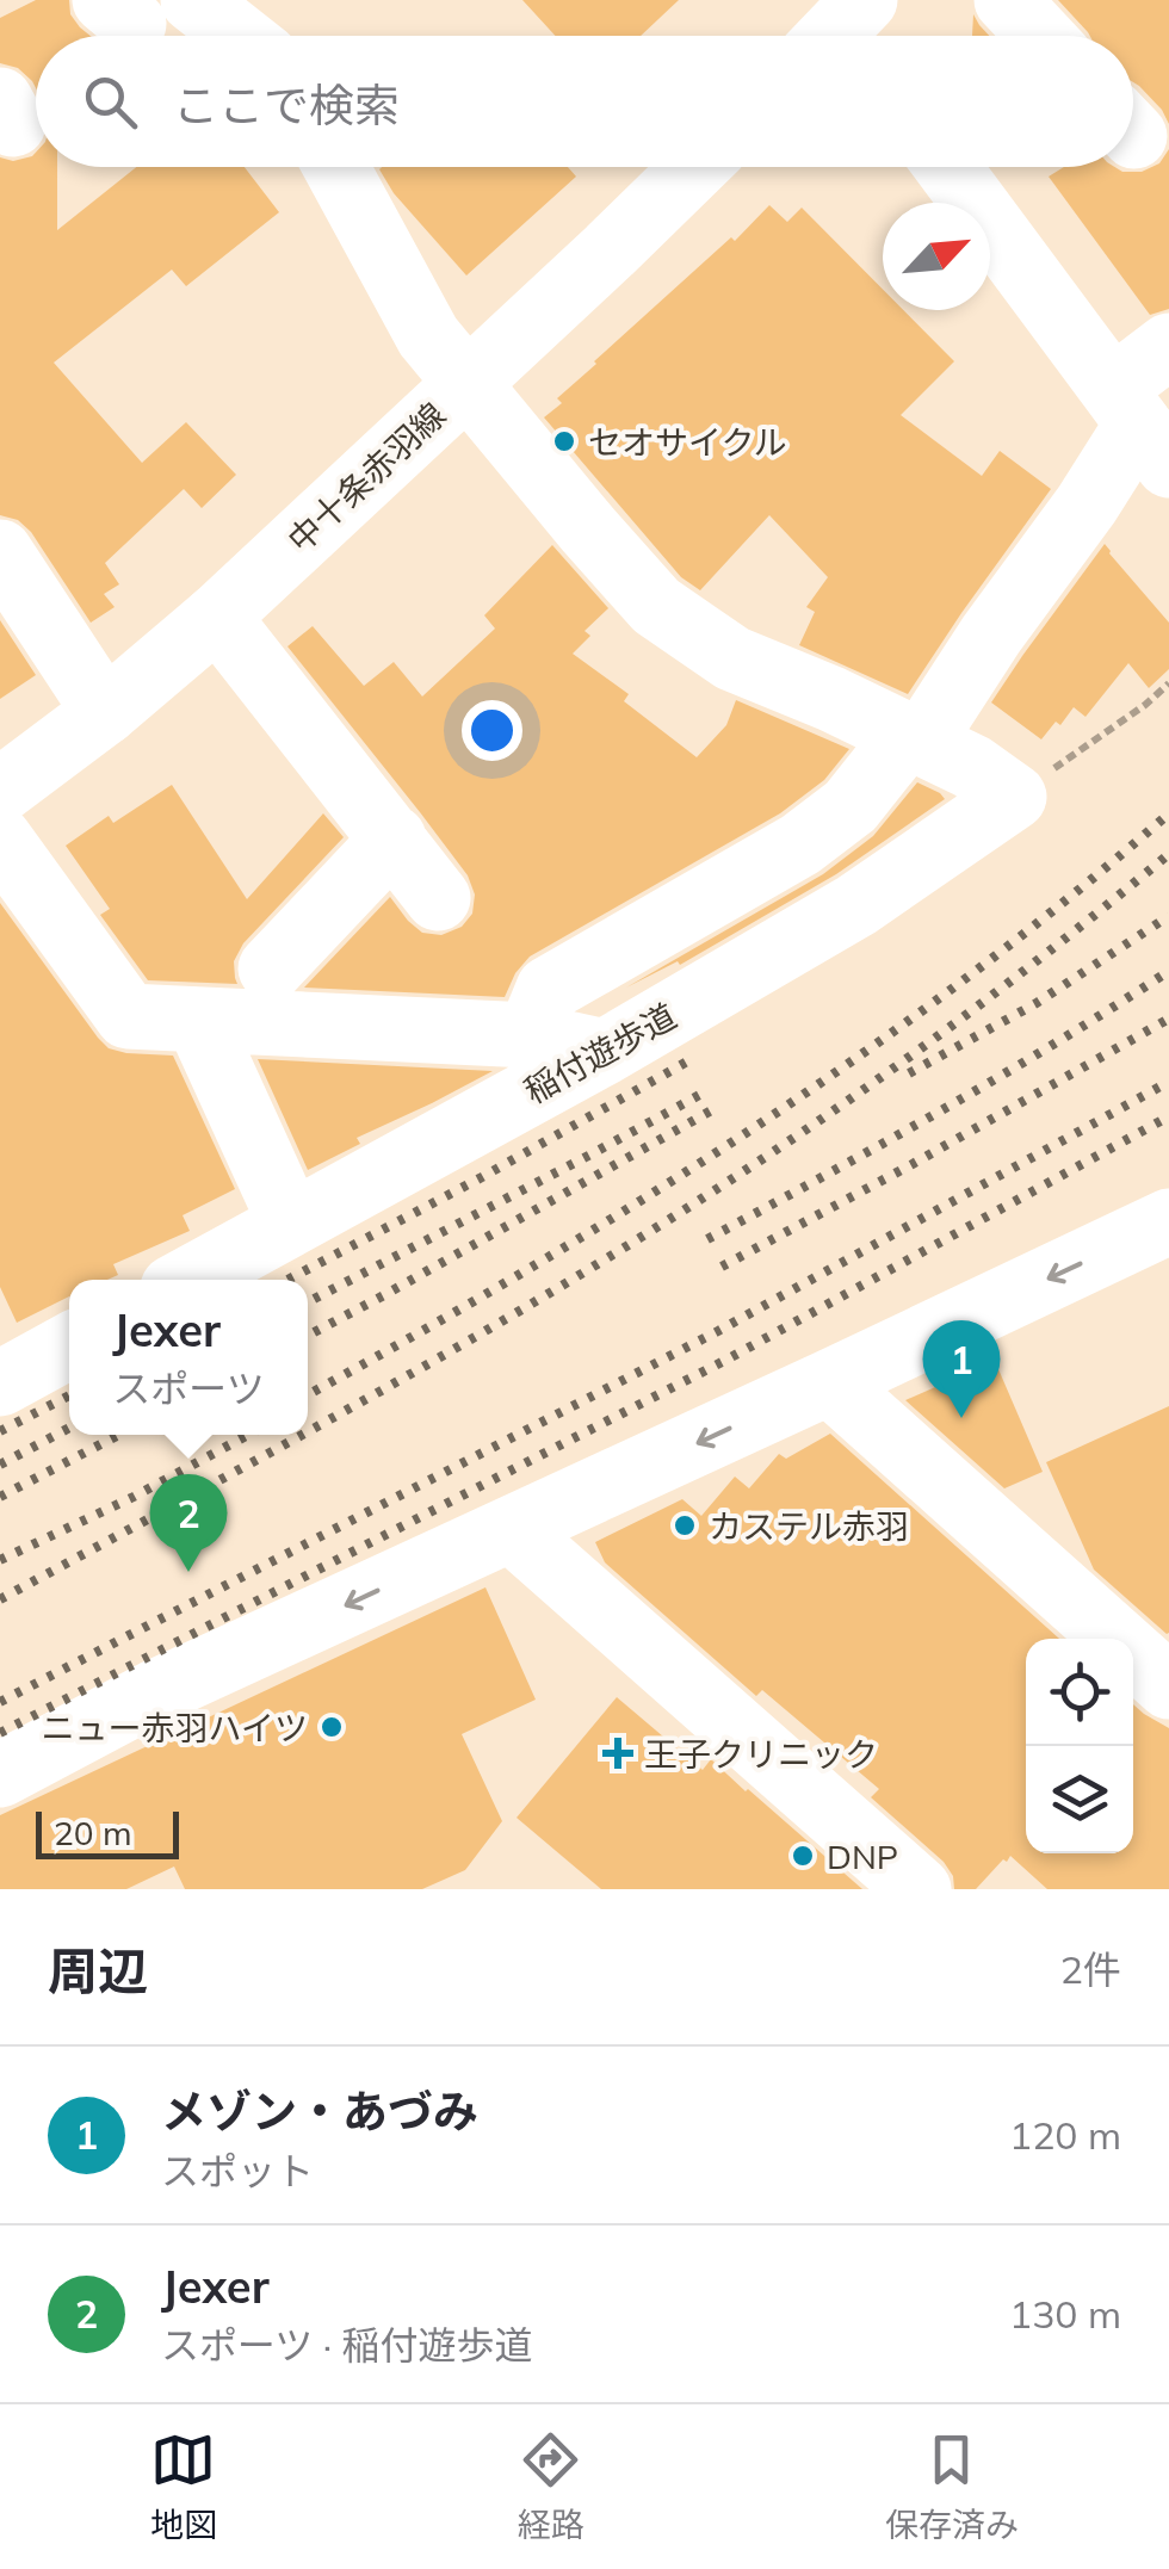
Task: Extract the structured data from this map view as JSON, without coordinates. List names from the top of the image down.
{
  "streets": {
    "street": ["中十条赤羽線", "稲付遊歩道"]
  },
  "places": {
    "other": [
      "セオサイクル",
      "カステル赤羽",
      "ニュー赤羽ハイツ",
      "DNP"
    ],
    "health": ["王子クリニック"]
  },
  "scale_bar": "20 m",
  "north": "top right",
  "page": {
    "search": "ここで検索",
    "popup": ["Jexer", "スポーツ"],
    "pins": ["1", "2"],
    "scale": "20 m",
    "heading": ["周辺", "2件"],
    "list": [
      {
        "mark": "1",
        "name": "メゾン・あづみ",
        "note": "スポット",
        "value": "120 m"
      },
      {
        "mark": "2",
        "name": "Jexer",
        "note": "スポーツ · 稲付遊歩道",
        "value": "130 m"
      }
    ],
    "nav": ["地図", "経路", "保存済み"]
  }
}
